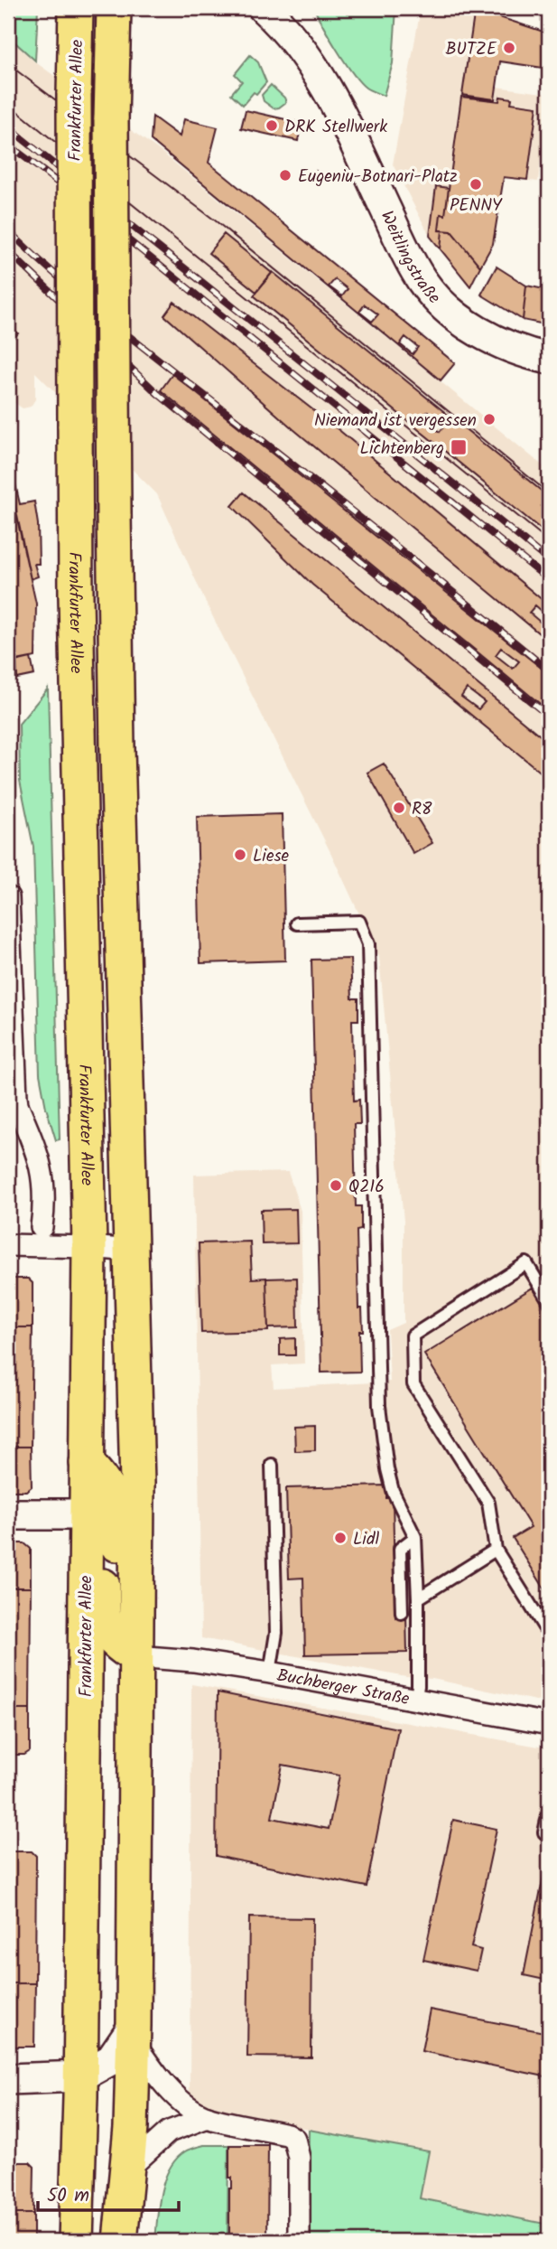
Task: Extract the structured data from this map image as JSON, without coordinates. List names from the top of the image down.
{
  "streets": {
    "main road": ["Frankfurter Allee"],
    "street": ["Weitlingstraße", "Buchberger Straße"]
  },
  "places": {
    "other": [
      "BUTZE",
      "DRK Stellwerk",
      "Eugeniu-Botnari-Platz",
      "PENNY",
      "Niemand ist vergessen",
      "R8",
      "Liese",
      "Q216",
      "Lidl"
    ],
    "transit": ["Lichtenberg"]
  },
  "scale_bar": "50 m"
}
